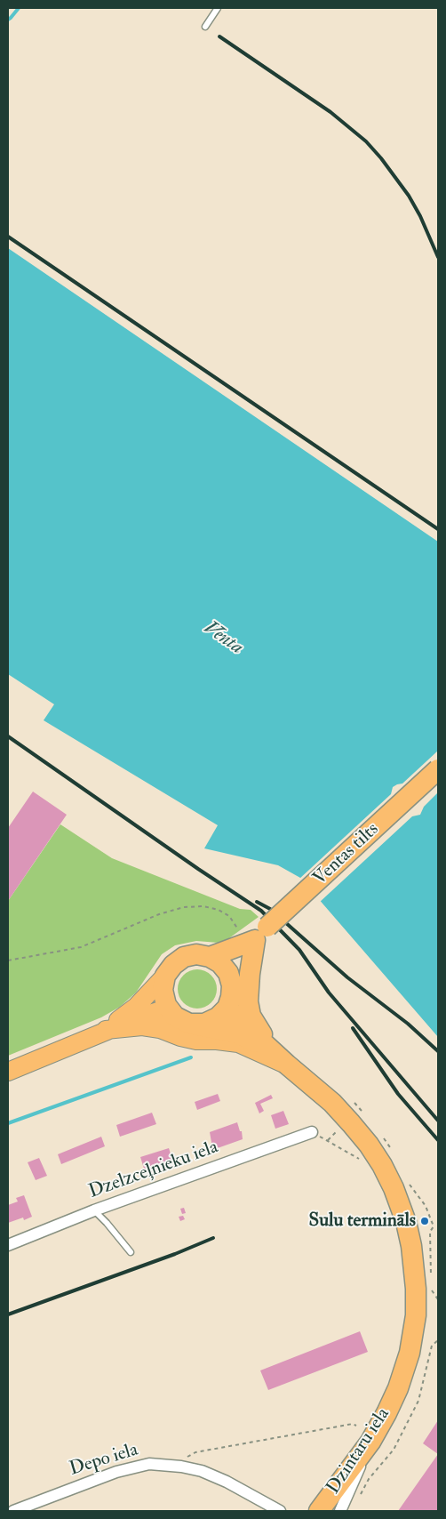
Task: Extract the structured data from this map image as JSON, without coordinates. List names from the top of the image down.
{
  "streets": {
    "highway": ["Ventas tilts", "Dzintaru iela"],
    "street": ["Dzelzceļnieku iela", "Depo iela"]
  },
  "water": ["Venta"],
  "places": ["Sulu termināls"]
}
